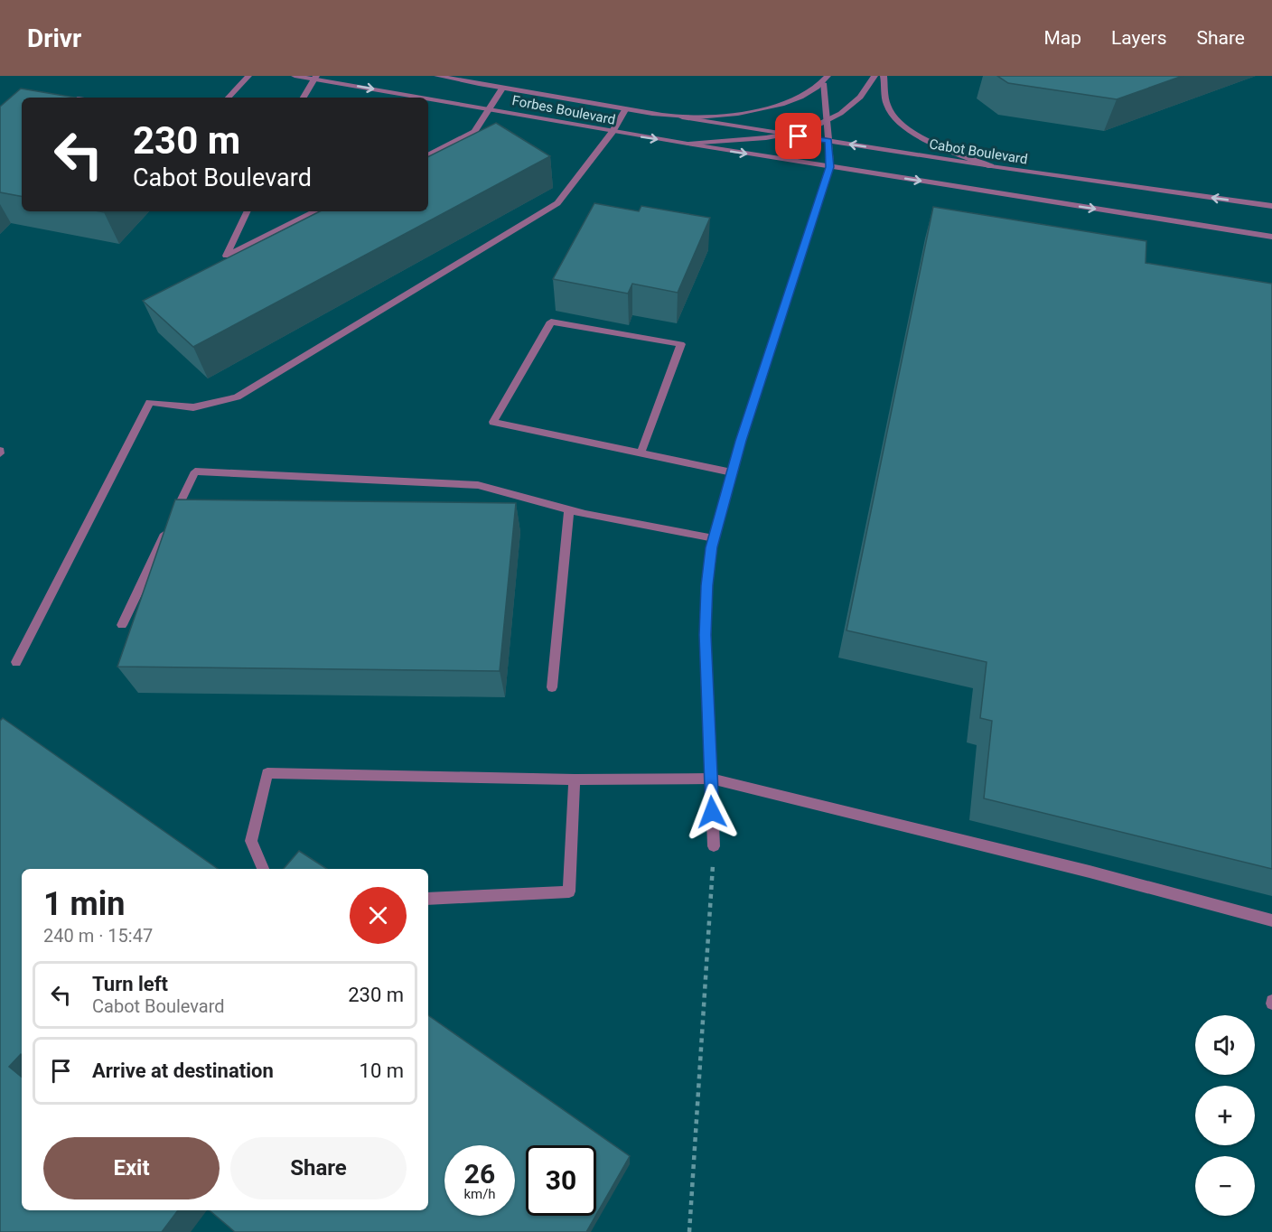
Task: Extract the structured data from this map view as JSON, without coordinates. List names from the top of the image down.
{
  "streets": {
    "street": ["Forbes Boulevard", "Cabot Boulevard"]
  },
  "crossings": [
    ["Forbes Boulevard", "Cabot Boulevard"]
  ],
  "page": {
    "header": "Drivr",
    "nav": ["Map", "Layers", "Share"],
    "turn": ["230 m", "Cabot Boulevard"],
    "heading": ["1 min", "240 m · 15:47"],
    "list": [
      {
        "name": "Turn left",
        "note": "Cabot Boulevard",
        "value": "230 m"
      },
      {
        "name": "Arrive at destination",
        "value": "10 m"
      }
    ],
    "map_buttons": ["+", "−"],
    "buttons": ["Exit", "Share"],
    "speed": "26 km/h",
    "limit": "30"
  }
}
